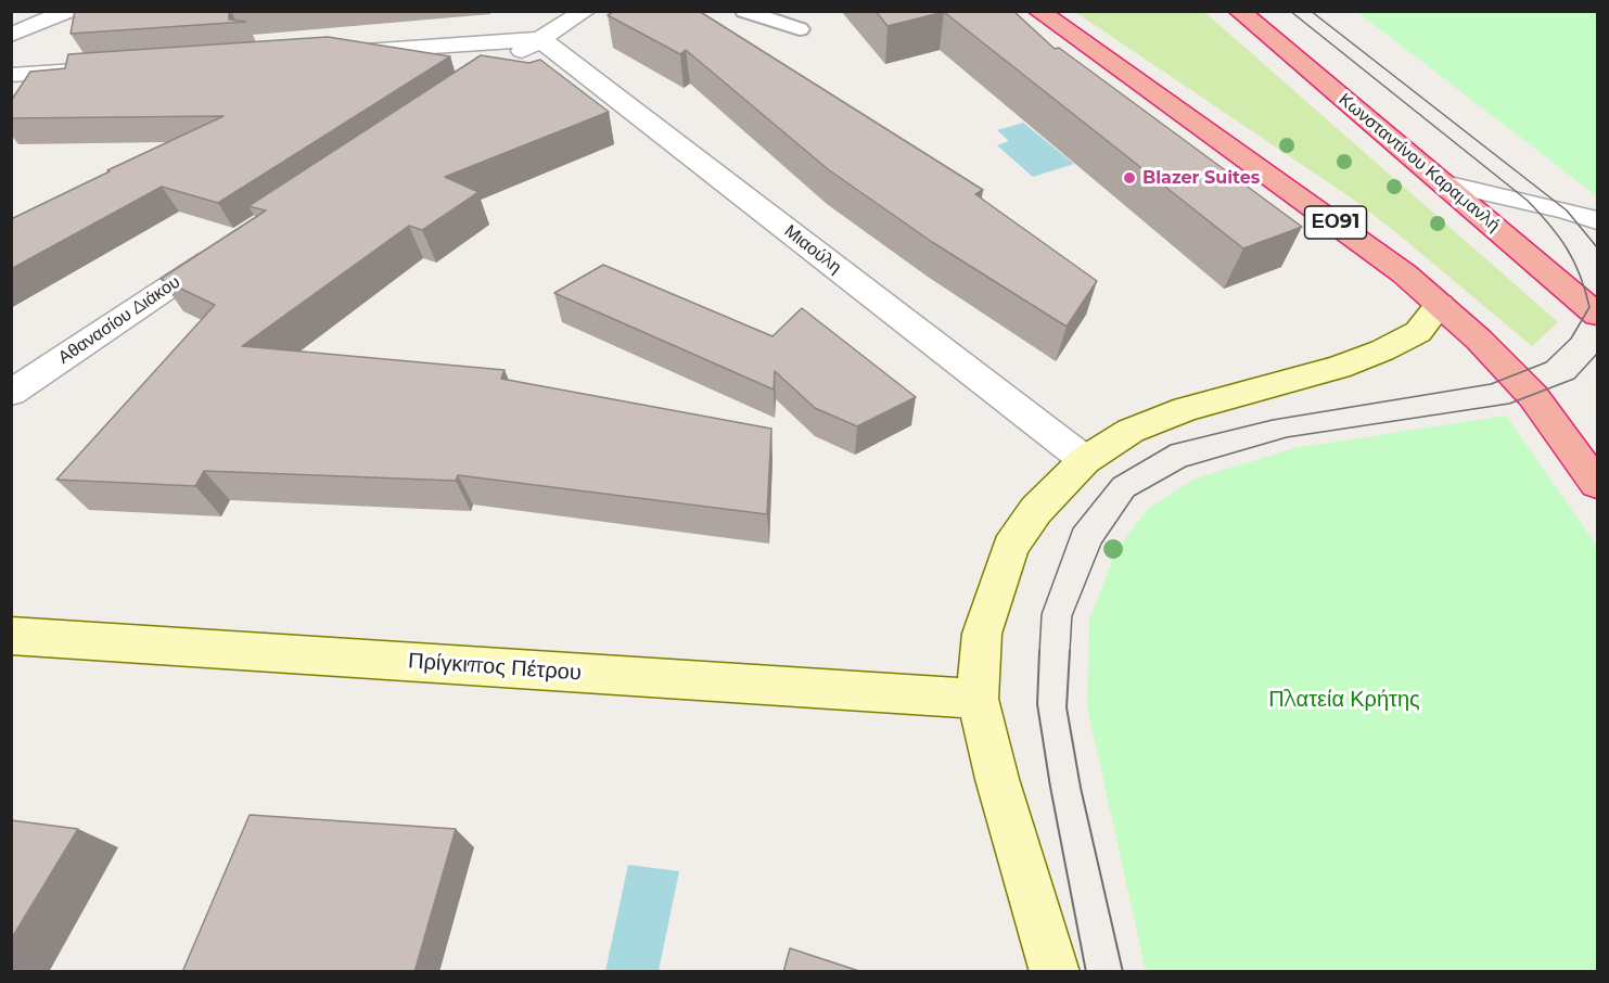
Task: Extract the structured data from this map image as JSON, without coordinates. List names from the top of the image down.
{
  "streets": {
    "highway": ["Κωνσταντίνου Καραμανλή", "ΕΟ91"],
    "main road": ["Πρίγκιπος Πέτρου"],
    "street": ["Μιαούλη", "Αθανασίου Διάκου"]
  },
  "parks": ["Πλατεία Κρήτης"],
  "places": ["Blazer Suites"]
}
